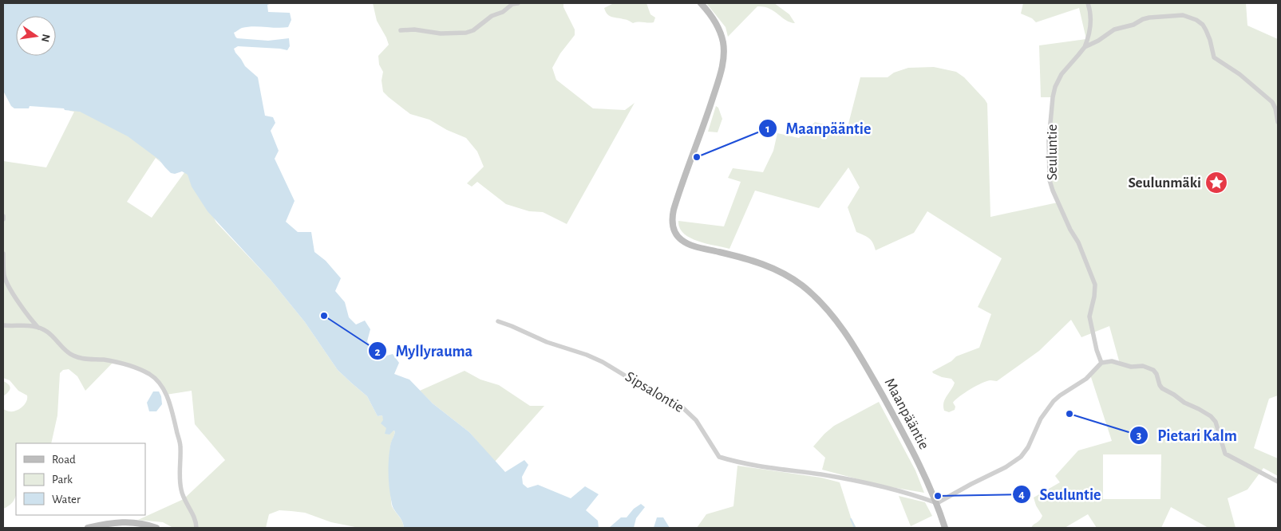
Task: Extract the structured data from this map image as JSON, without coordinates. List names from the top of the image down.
{
  "streets": {
    "street": ["Seuluntie", "Sipsalontie", "Maanpääntie"]
  },
  "crossings": [
    ["Sipsalontie", "Maanpääntie"]
  ],
  "places": {
    "other": [
      "Maanpääntie",
      "Myllyrauma",
      "Pietari Kalm",
      "Seuluntie"
    ],
    "place": ["Seulunmäki"]
  },
  "legend": ["Road", "Park", "Water"],
  "north": "right"
}
